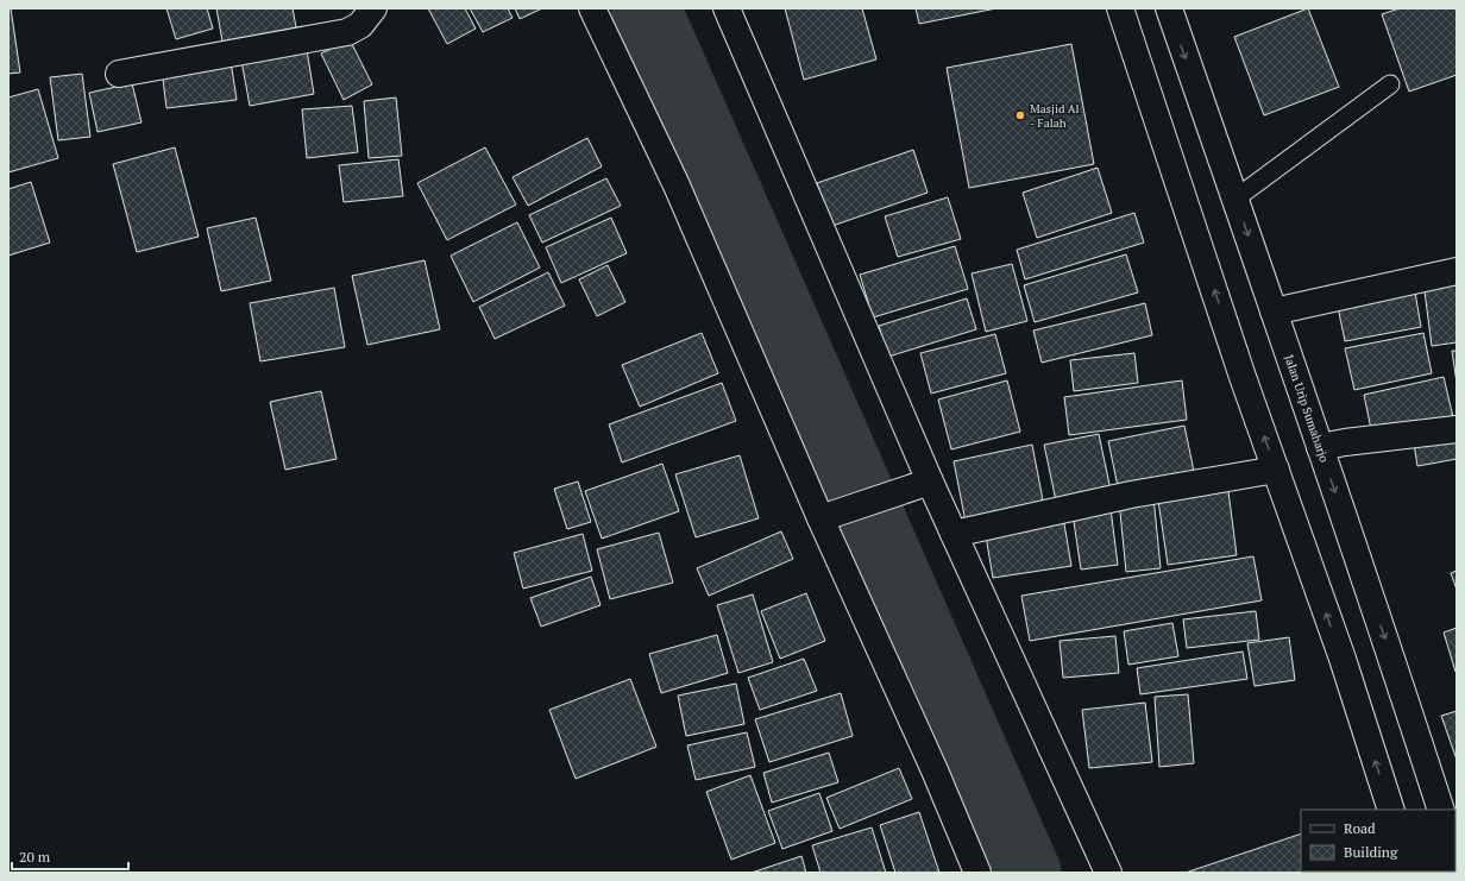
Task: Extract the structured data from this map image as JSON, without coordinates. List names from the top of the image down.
{
  "streets": {
    "main road": ["Jalan Urip Sumaharjo"]
  },
  "places": ["Masjid Al - Falah"],
  "legend": ["Road", "Building"],
  "scale_bar": "20 m"
}
